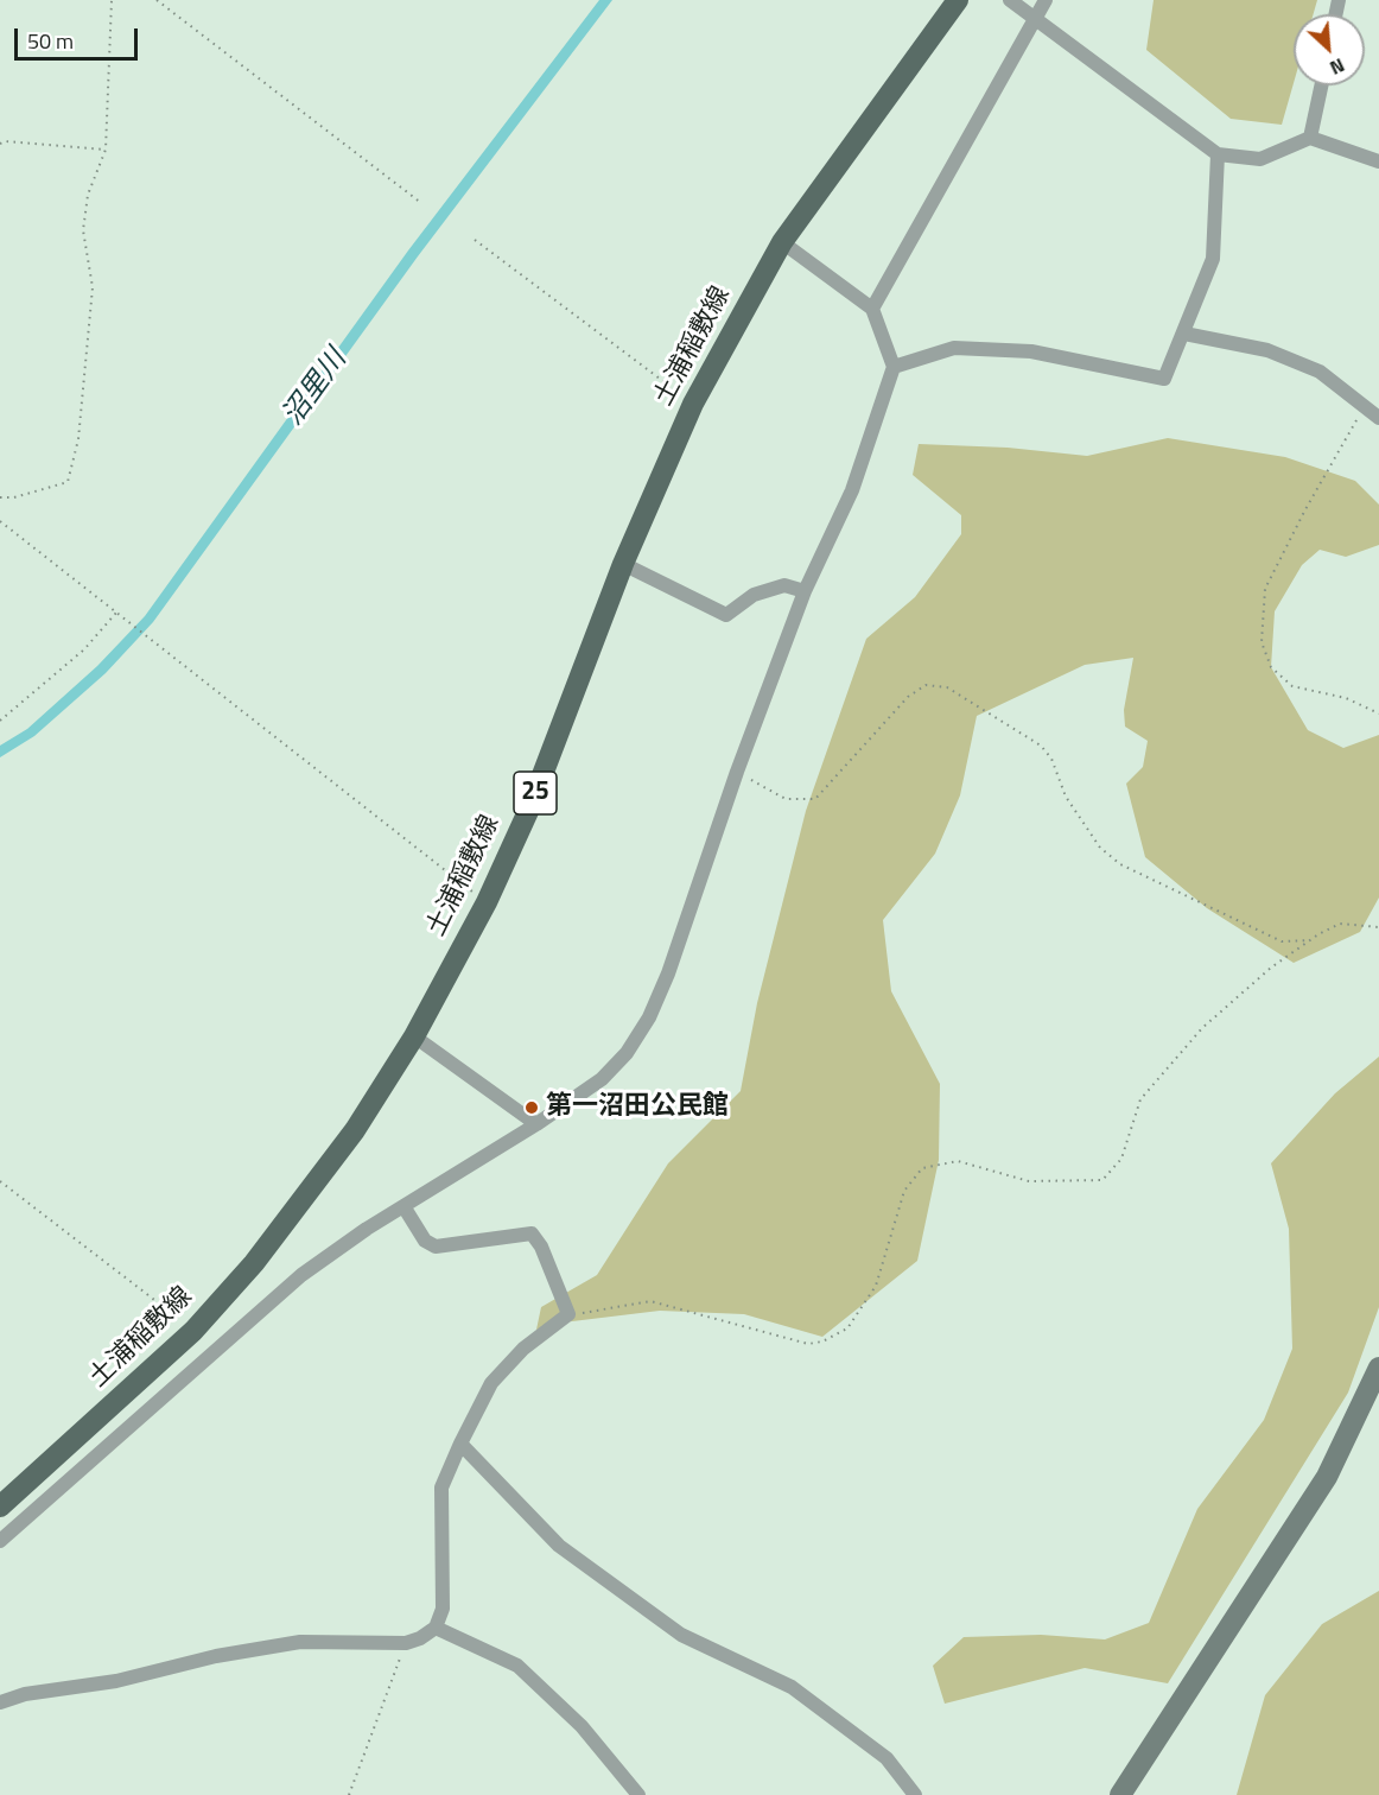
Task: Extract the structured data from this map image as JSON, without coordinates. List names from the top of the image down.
{
  "streets": {
    "main road": ["土浦稲敷線", "25"]
  },
  "water": ["沼里川"],
  "places": ["第一沼田公民館"],
  "scale_bar": "50 m",
  "north": "bottom right"
}
